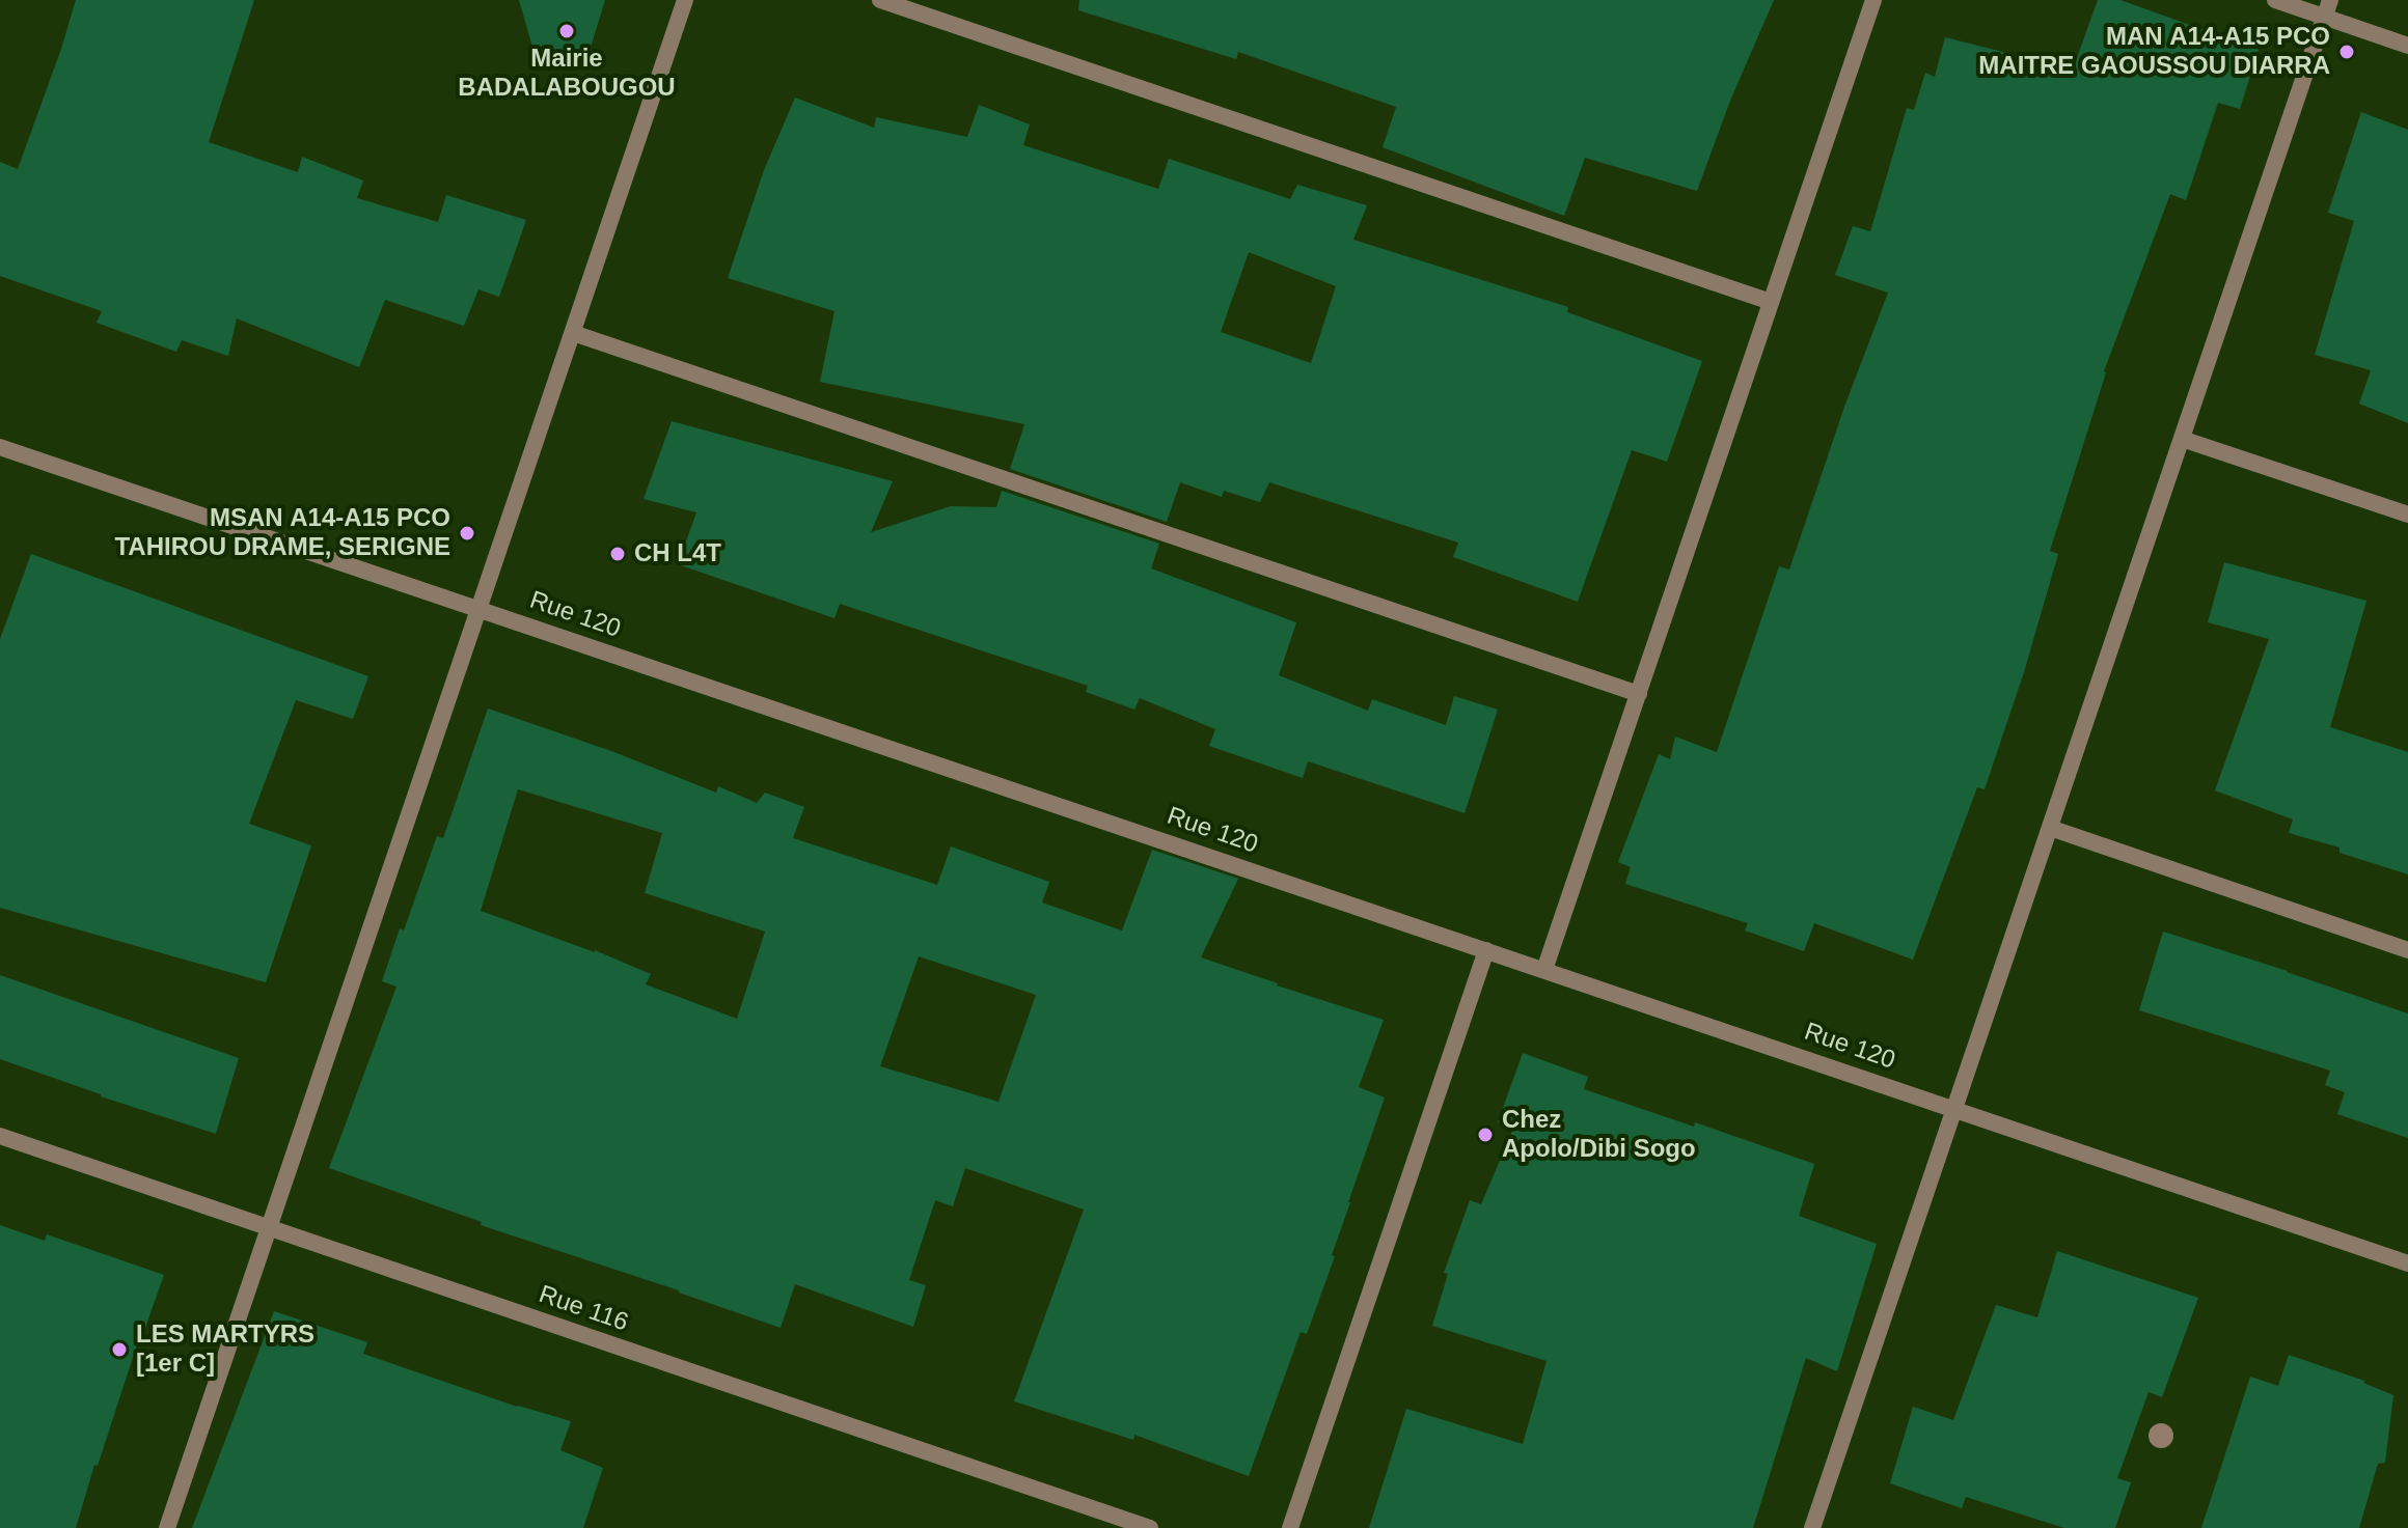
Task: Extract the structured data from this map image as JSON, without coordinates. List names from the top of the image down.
{
  "streets": {
    "street": ["Rue 120", "Rue 116"]
  },
  "places": [
    "Mairie BADALABOUGOU",
    "MAN A14-A15 PCO MAITRE GAOUSSOU DIARRA",
    "MSAN A14-A15 PCO TAHIROU DRAME, SERIGNE",
    "CH L4T",
    "Chez Apolo/Dibi Sogo",
    "LES MARTYRS [1er C]"
  ]
}
